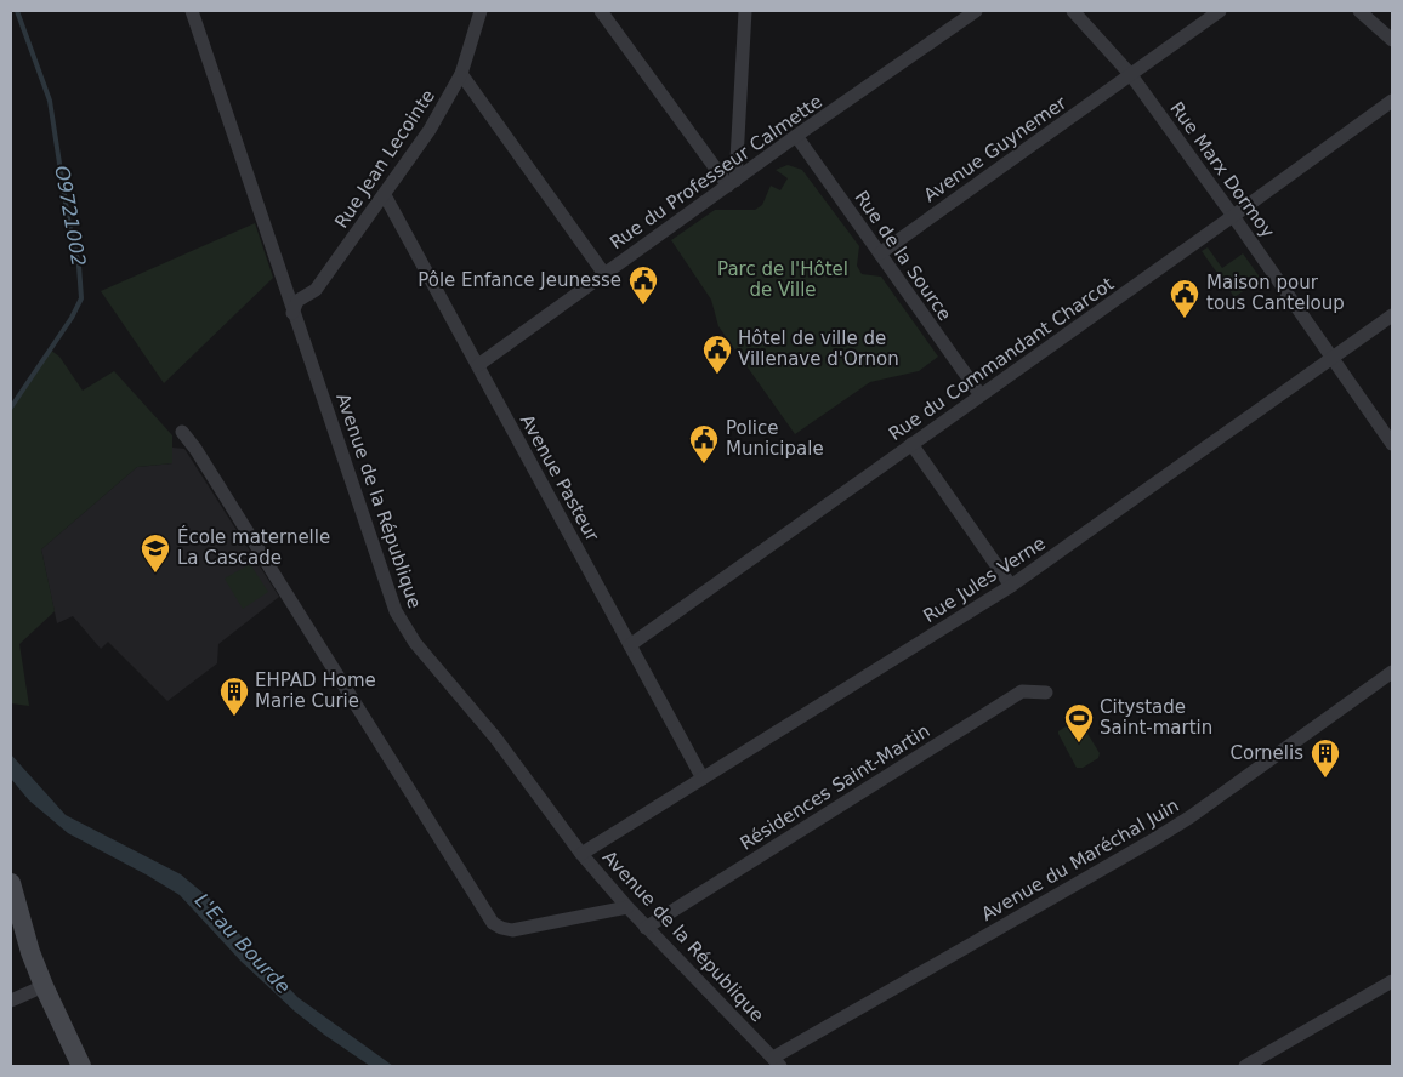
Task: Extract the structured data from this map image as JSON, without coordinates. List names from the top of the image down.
{
  "streets": {
    "street": [
      "Avenue Guynemer",
      "Rue Jean Lecointe",
      "Rue Marx Dormoy",
      "Rue du Professeur Calmette",
      "Rue de la Source",
      "Rue du Commandant Charcot",
      "Avenue Pasteur",
      "Avenue de la République",
      "Rue Jules Verne",
      "Résidences Saint-Martin",
      "Avenue du Maréchal Juin"
    ]
  },
  "crossings": [
    ["Avenue Guynemer", "Rue Marx Dormoy"],
    ["Avenue Guynemer", "Rue de la Source"],
    ["Rue Jean Lecointe", "Avenue Pasteur"],
    ["Rue Jean Lecointe", "Avenue de la République"],
    ["Rue Marx Dormoy", "Rue du Commandant Charcot"],
    ["Rue Marx Dormoy", "Rue Jules Verne"],
    ["Rue du Professeur Calmette", "Rue de la Source"],
    ["Rue du Professeur Calmette", "Avenue Pasteur"],
    ["Rue de la Source", "Rue du Commandant Charcot"],
    ["Rue du Commandant Charcot", "Avenue Pasteur"],
    ["Avenue Pasteur", "Rue Jules Verne"],
    ["Avenue de la République", "Rue Jules Verne"],
    ["Avenue de la République", "Résidences Saint-Martin"],
    ["Avenue de la République", "Avenue du Maréchal Juin"]
  ],
  "water": ["O9721002", "L'Eau Bourde"],
  "parks": ["Parc de l'Hôtel de Ville"],
  "places": {
    "public building": [
      "Pôle Enfance Jeunesse",
      "Maison pour tous Canteloup",
      "Hôtel de ville de Villenave d'Ornon",
      "Police Municipale"
    ],
    "school or university": ["École maternelle La Cascade"],
    "building": ["EHPAD Home Marie Curie", "Cornelis"],
    "sports": ["Citystade Saint-martin"]
  }
}
